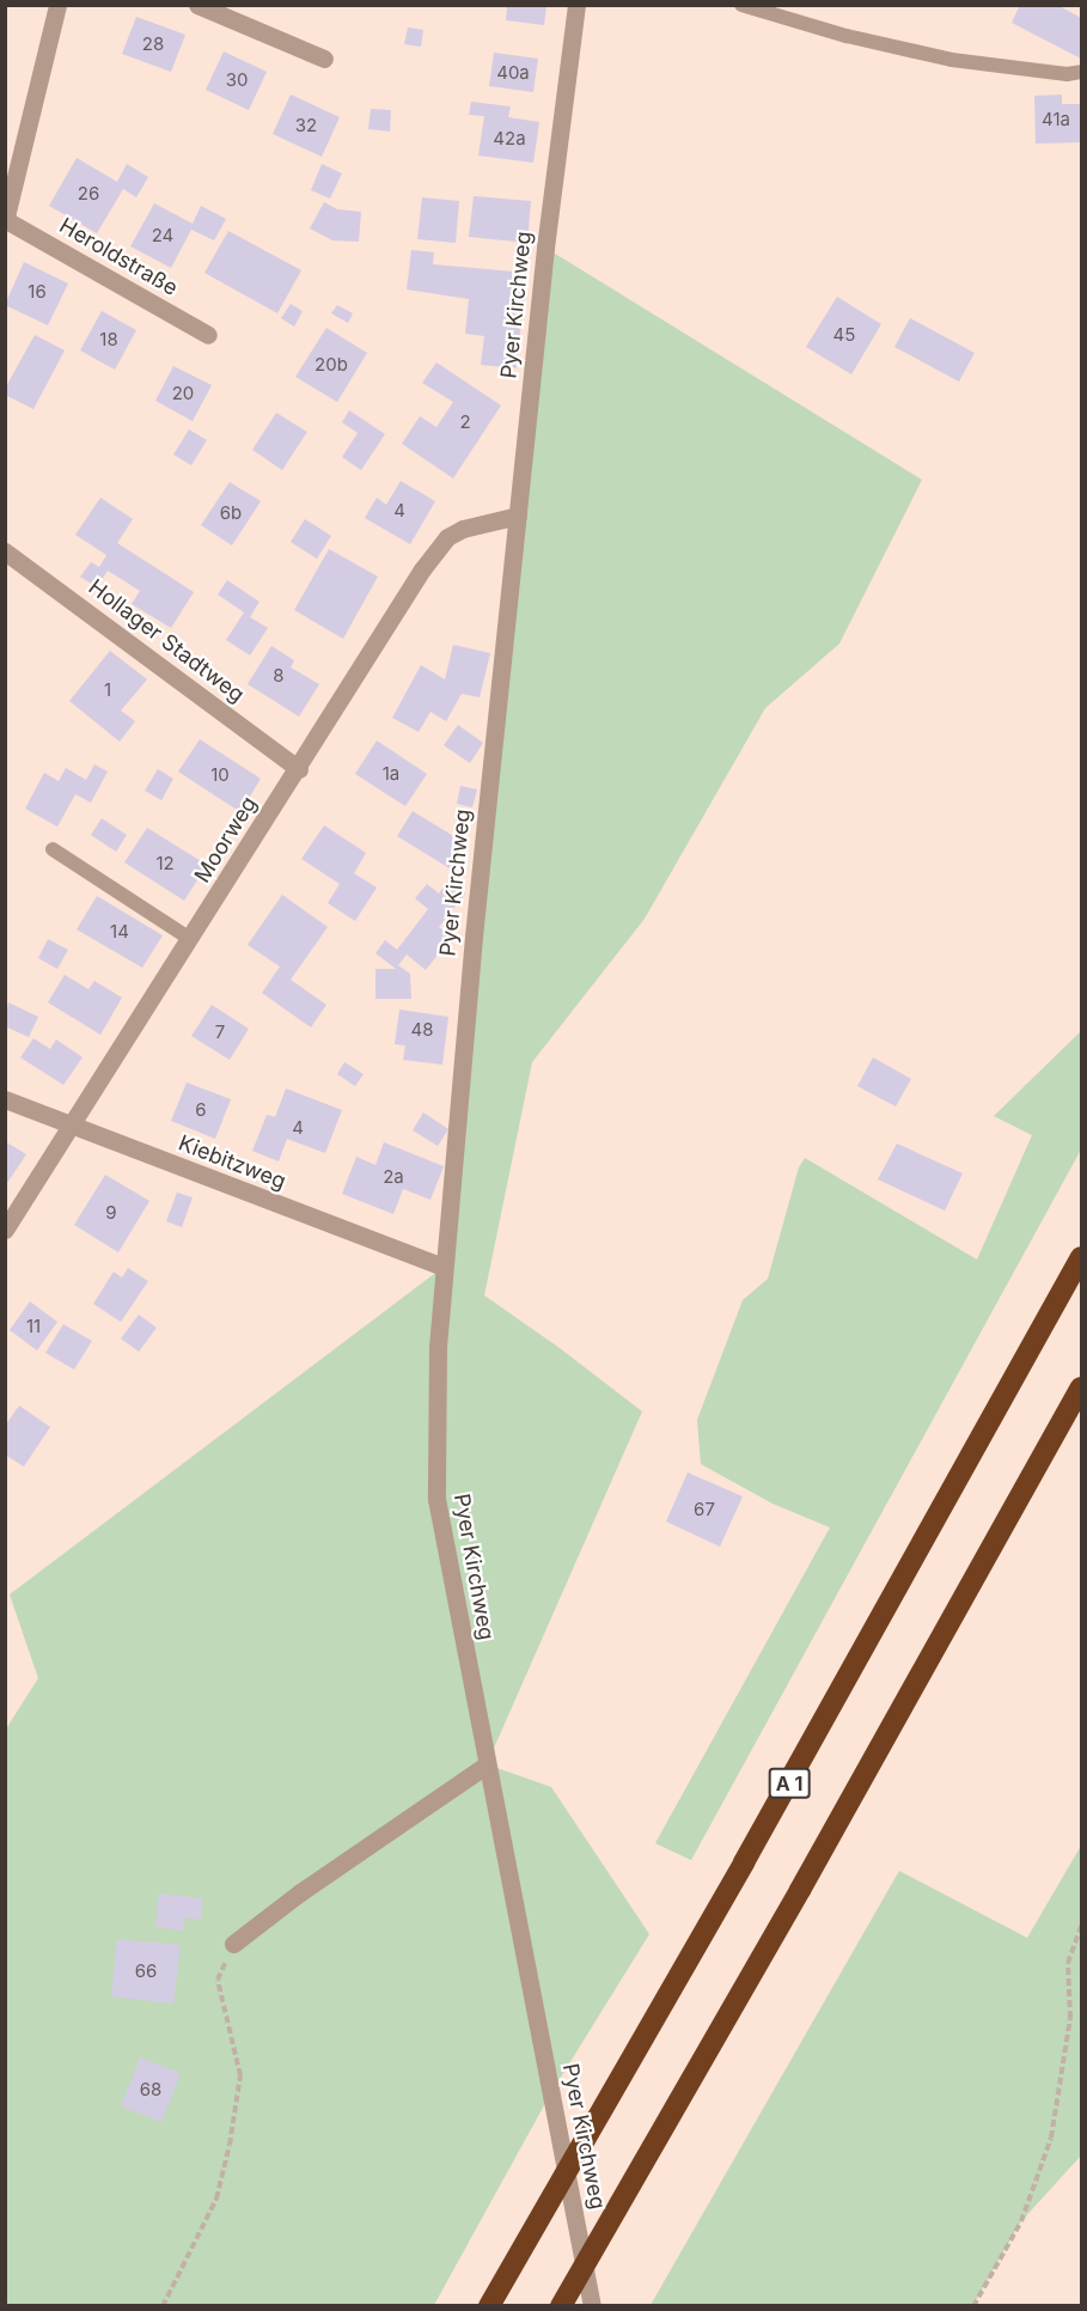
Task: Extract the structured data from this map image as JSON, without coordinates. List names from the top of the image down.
{
  "streets": {
    "highway": ["A 1"],
    "street": [
      "Heroldstraße",
      "Pyer Kirchweg",
      "Hollager Stadtweg",
      "Moorweg",
      "Kiebitzweg"
    ]
  },
  "crossings": [
    ["Pyer Kirchweg", "Moorweg"],
    ["Pyer Kirchweg", "Kiebitzweg"],
    ["Hollager Stadtweg", "Moorweg"],
    ["Moorweg", "Kiebitzweg"]
  ],
  "house_numbers": [
    "28",
    "40a",
    "30",
    "41a",
    "32",
    "42a",
    "26",
    "24",
    "16",
    "45",
    "18",
    "20b",
    "20",
    "2",
    "4",
    "6b",
    "8",
    "1",
    "1a",
    "10",
    "12",
    "14",
    "48",
    "7",
    "6",
    "4",
    "2a",
    "9",
    "11",
    "67",
    "66",
    "68"
  ]
}
